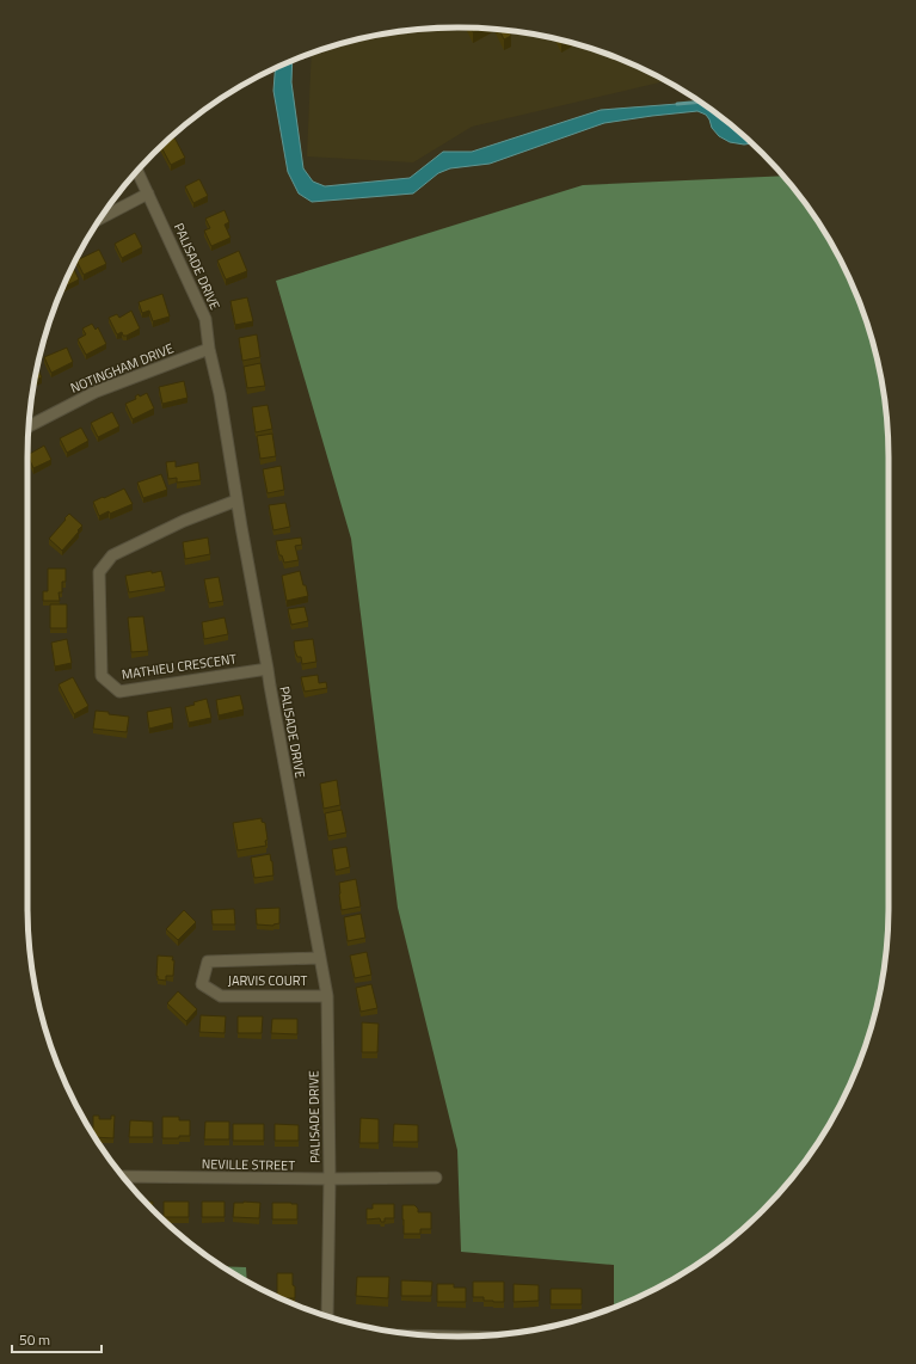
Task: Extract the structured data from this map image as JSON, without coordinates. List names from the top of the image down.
{
  "streets": {
    "street": [
      "PALISADE DRIVE",
      "NOTINGHAM DRIVE",
      "MATHIEU CRESCENT",
      "JARVIS COURT",
      "NEVILLE STREET"
    ]
  },
  "crossings": [
    ["PALISADE DRIVE", "NOTINGHAM DRIVE"],
    ["PALISADE DRIVE", "MATHIEU CRESCENT"],
    ["PALISADE DRIVE", "JARVIS COURT"],
    ["PALISADE DRIVE", "NEVILLE STREET"]
  ],
  "scale_bar": "50 m"
}
